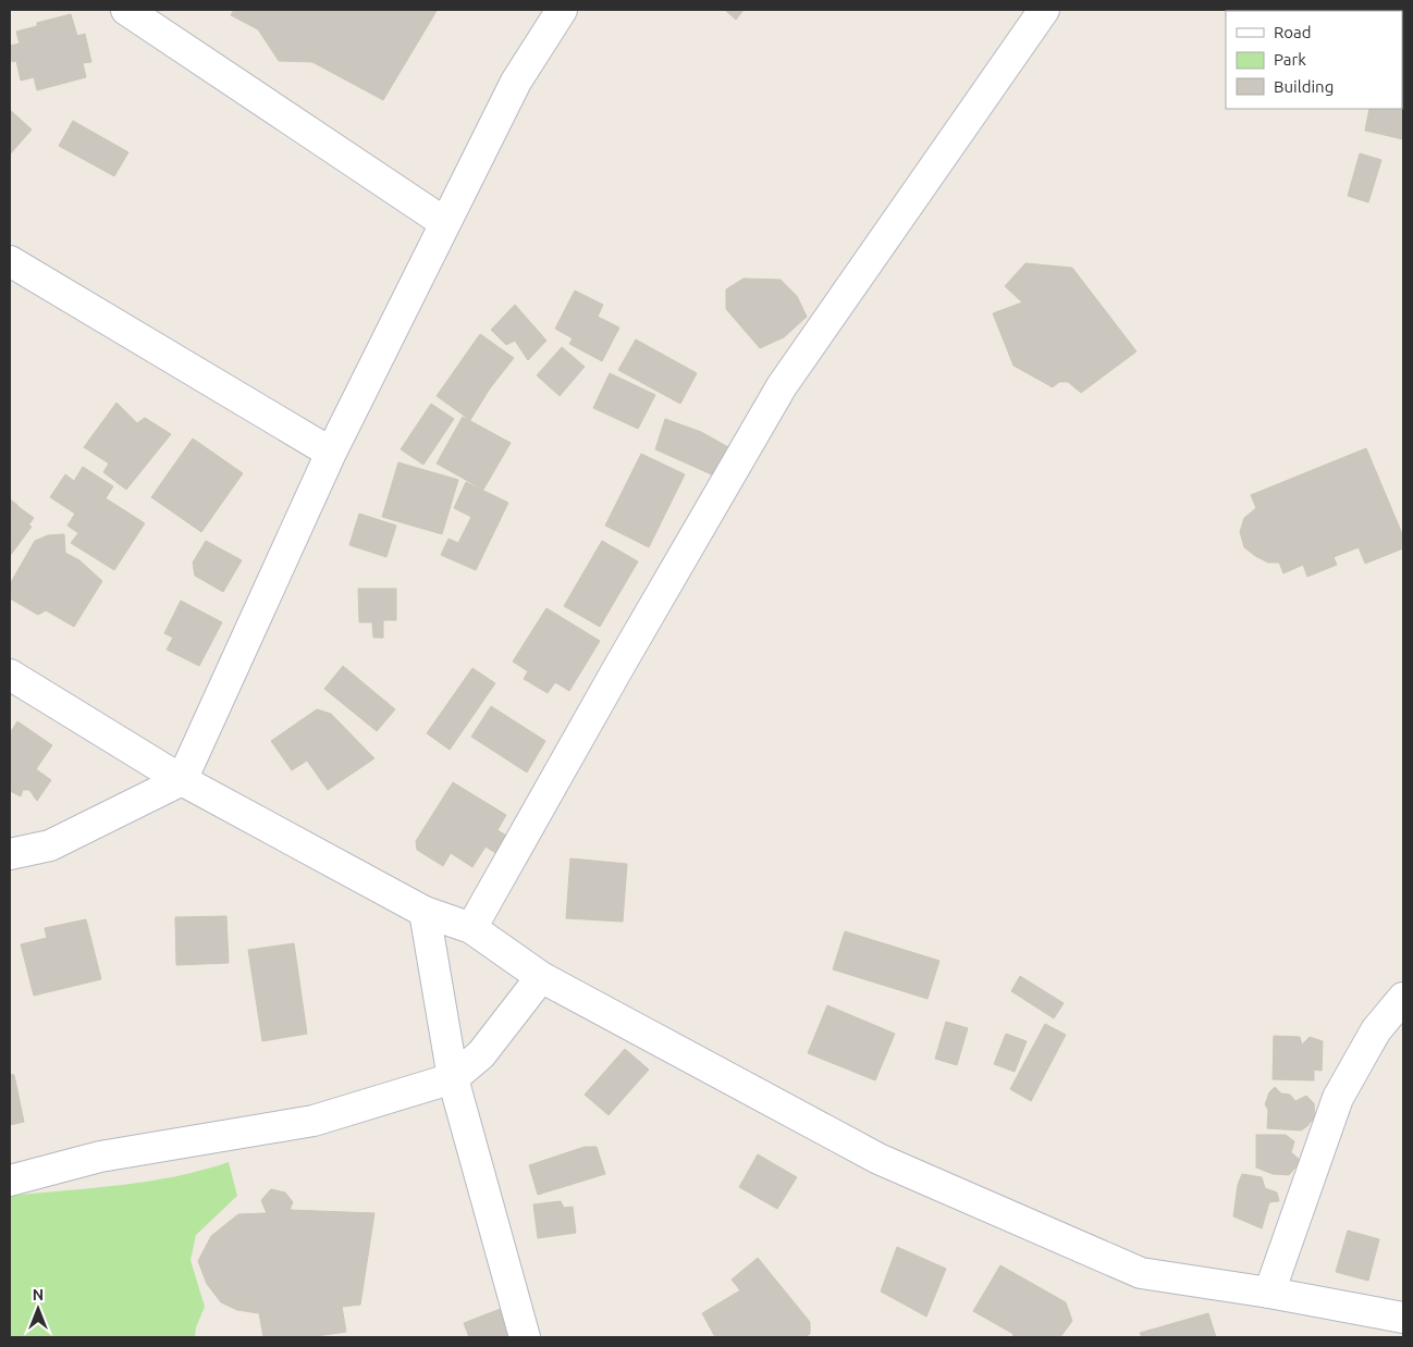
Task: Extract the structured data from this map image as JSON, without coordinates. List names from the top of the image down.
{
  "legend": ["Road", "Park", "Building"],
  "north": "top"
}
